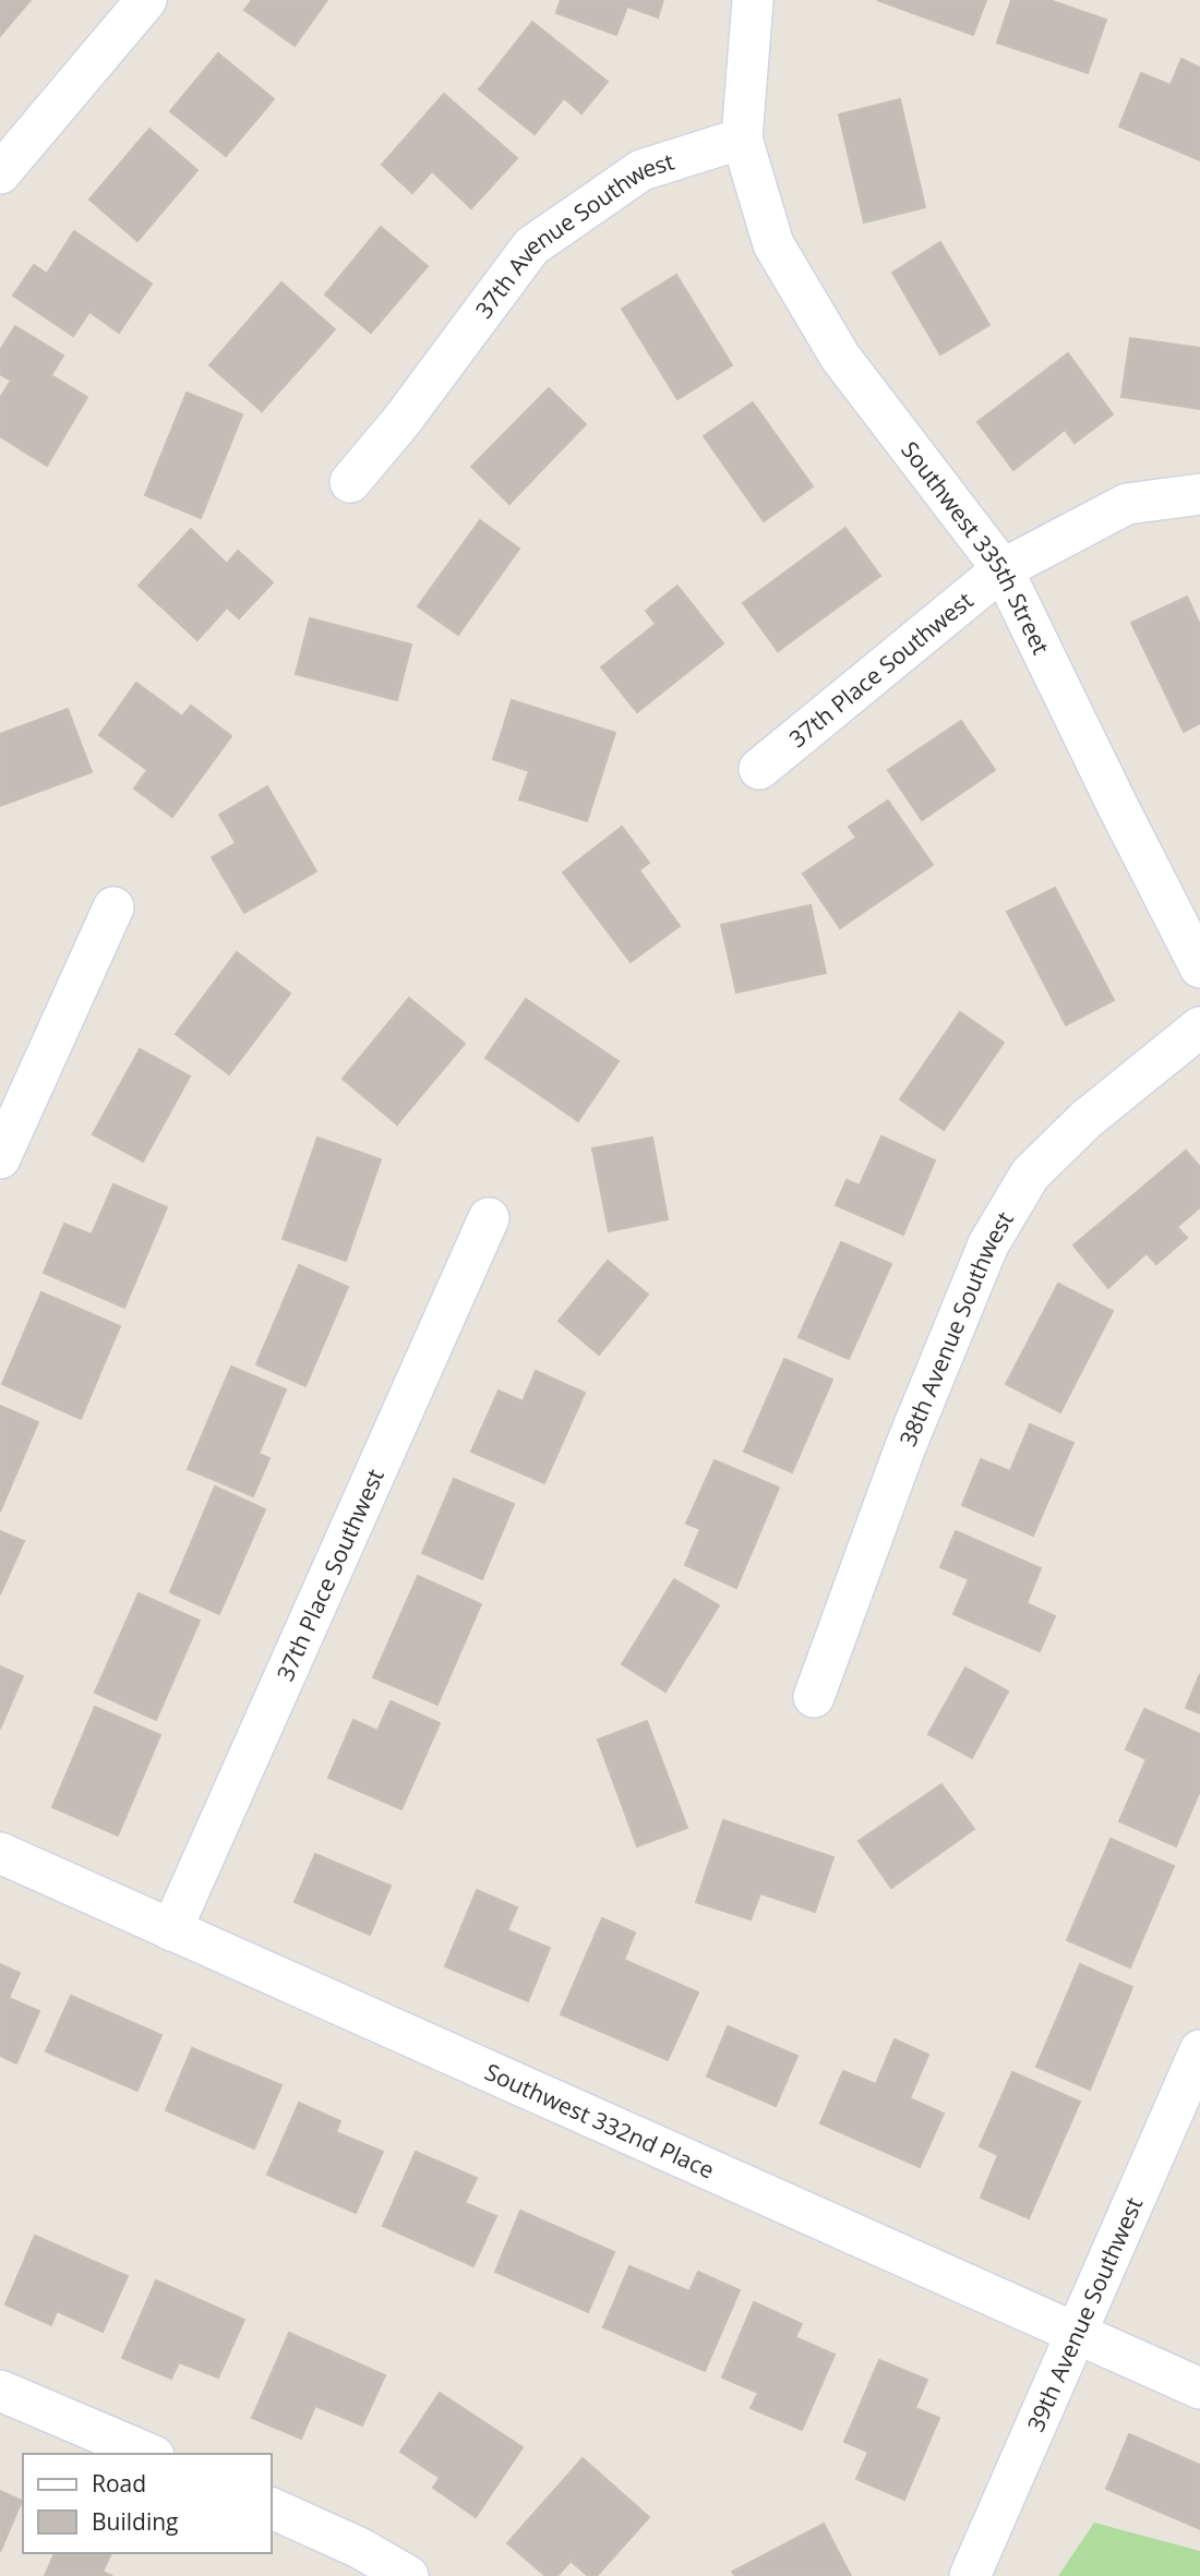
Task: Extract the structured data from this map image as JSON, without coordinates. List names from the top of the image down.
{
  "streets": {
    "street": [
      "37th Avenue Southwest",
      "Southwest 335th Street",
      "37th Place Southwest",
      "38th Avenue Southwest",
      "Southwest 332nd Place",
      "39th Avenue Southwest"
    ]
  },
  "crossings": [
    ["37th Avenue Southwest", "Southwest 335th Street"],
    ["Southwest 335th Street", "37th Place Southwest"],
    ["37th Place Southwest", "Southwest 332nd Place"],
    ["Southwest 332nd Place", "39th Avenue Southwest"]
  ],
  "legend": ["Road", "Building"]
}
